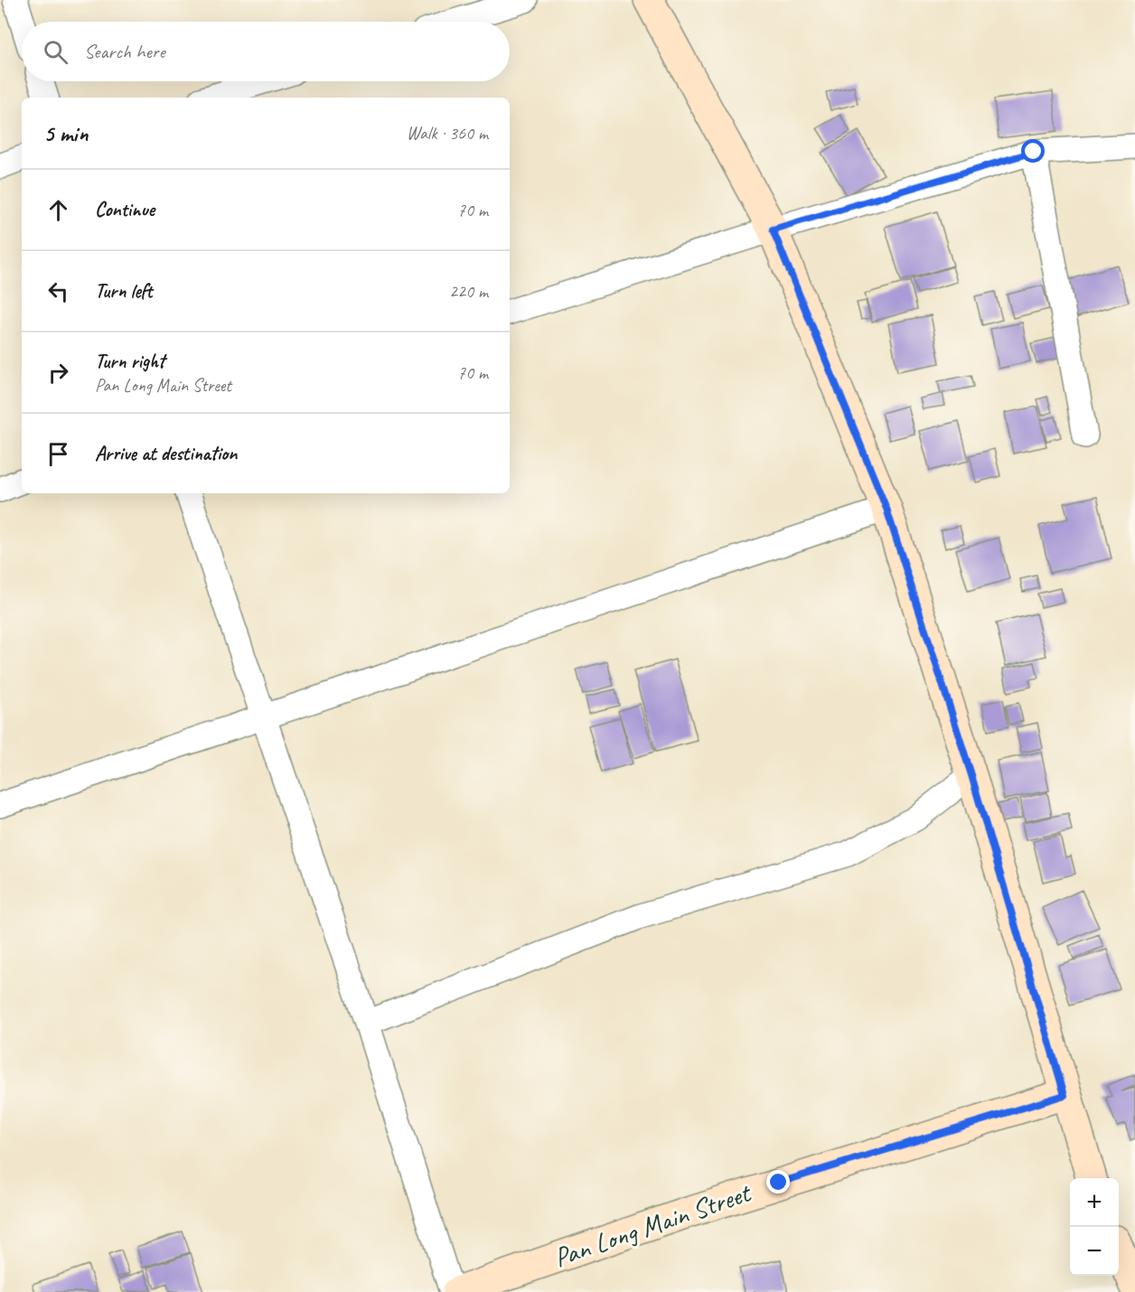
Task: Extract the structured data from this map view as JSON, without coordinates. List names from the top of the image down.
{
  "streets": {
    "street": ["Pan Long Main Street"]
  },
  "page": {
    "search": "Search here",
    "heading": ["5 min", "Walk · 360 m"],
    "list": [
      ["Continue", "70 m"],
      ["Turn left", "220 m"],
      ["Turn right", "Pan Long Main Street", "70 m"],
      "Arrive at destination"
    ],
    "map_buttons": ["+", "−"]
  }
}
